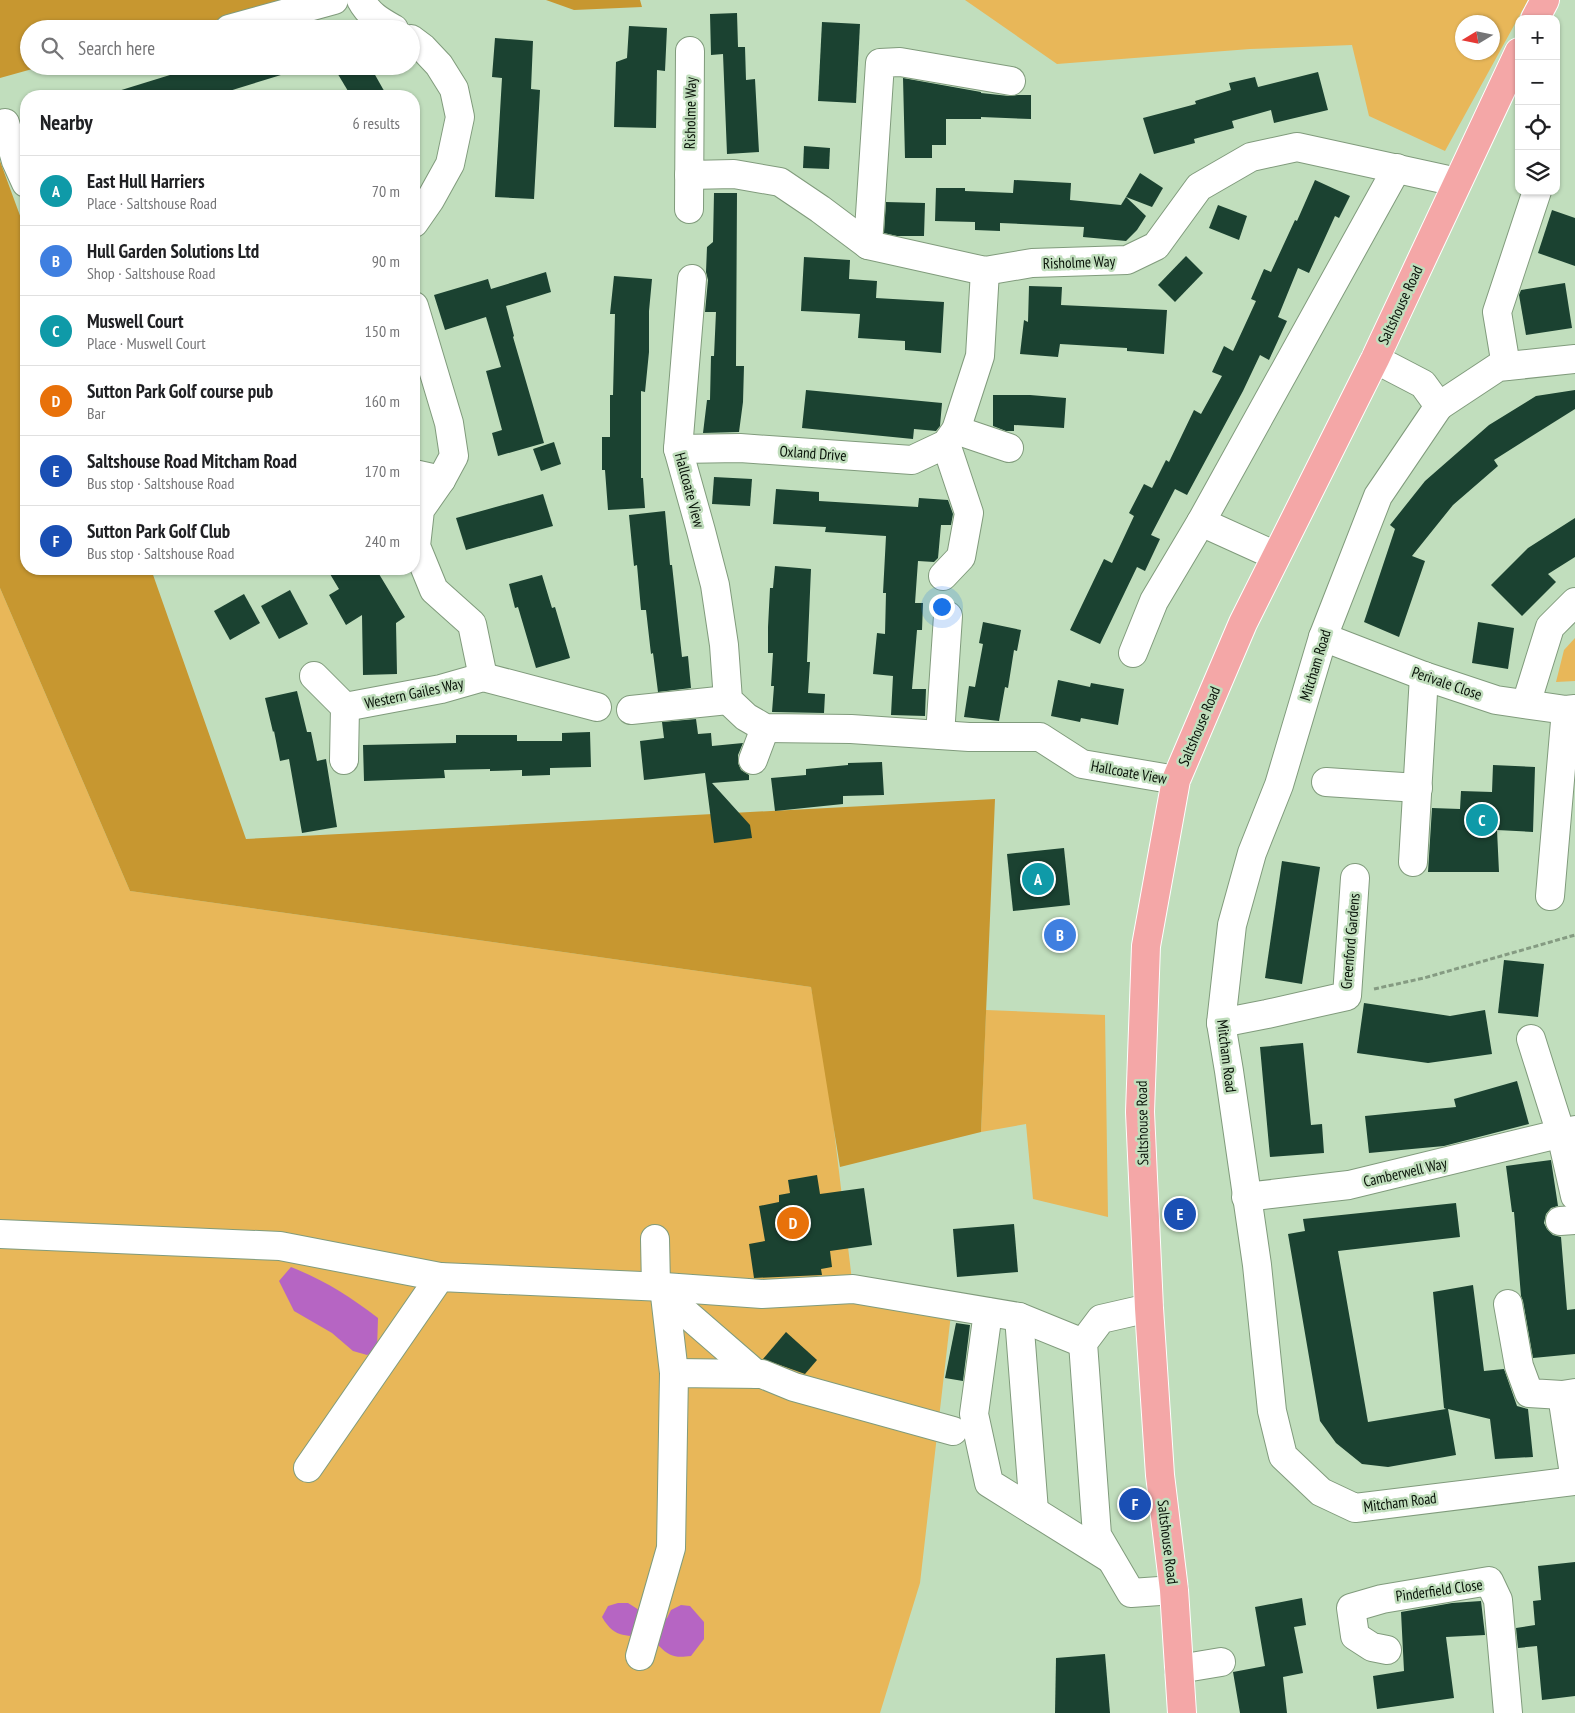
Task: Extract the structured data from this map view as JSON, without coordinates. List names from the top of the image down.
{
  "streets": {
    "main road": ["Saltshouse Road"],
    "street": [
      "Risholme Way",
      "Oxland Drive",
      "Hallcoate View",
      "Mitcham Road",
      "Perivale Close",
      "Western Gailes Way",
      "Greenford Gardens",
      "Camberwell Way",
      "Pinderfield Close"
    ]
  },
  "crossings": [
    ["Risholme Way", "Saltshouse Road"],
    ["Saltshouse Road", "Hallcoate View"],
    ["Oxland Drive", "Hallcoate View"],
    ["Mitcham Road", "Perivale Close"],
    ["Mitcham Road", "Greenford Gardens"],
    ["Mitcham Road", "Camberwell Way"]
  ],
  "north": "left",
  "page": {
    "map_buttons": ["+", "−"],
    "search": "Search here",
    "heading": ["Nearby", "6 results"],
    "list": [
      {
        "mark": "A",
        "name": "East Hull Harriers",
        "note": "Place · Saltshouse Road",
        "value": "70 m"
      },
      {
        "mark": "B",
        "name": "Hull Garden Solutions Ltd",
        "note": "Shop · Saltshouse Road",
        "value": "90 m"
      },
      {
        "mark": "C",
        "name": "Muswell Court",
        "note": "Place · Muswell Court",
        "value": "150 m"
      },
      {
        "mark": "D",
        "name": "Sutton Park Golf course pub",
        "note": "Bar",
        "value": "160 m"
      },
      {
        "mark": "E",
        "name": "Saltshouse Road Mitcham Road",
        "note": "Bus stop · Saltshouse Road",
        "value": "170 m"
      },
      {
        "mark": "F",
        "name": "Sutton Park Golf Club",
        "note": "Bus stop · Saltshouse Road",
        "value": "240 m"
      }
    ],
    "pins": [
      "C",
      "A",
      "B",
      "E",
      "D",
      "F"
    ]
  }
}
